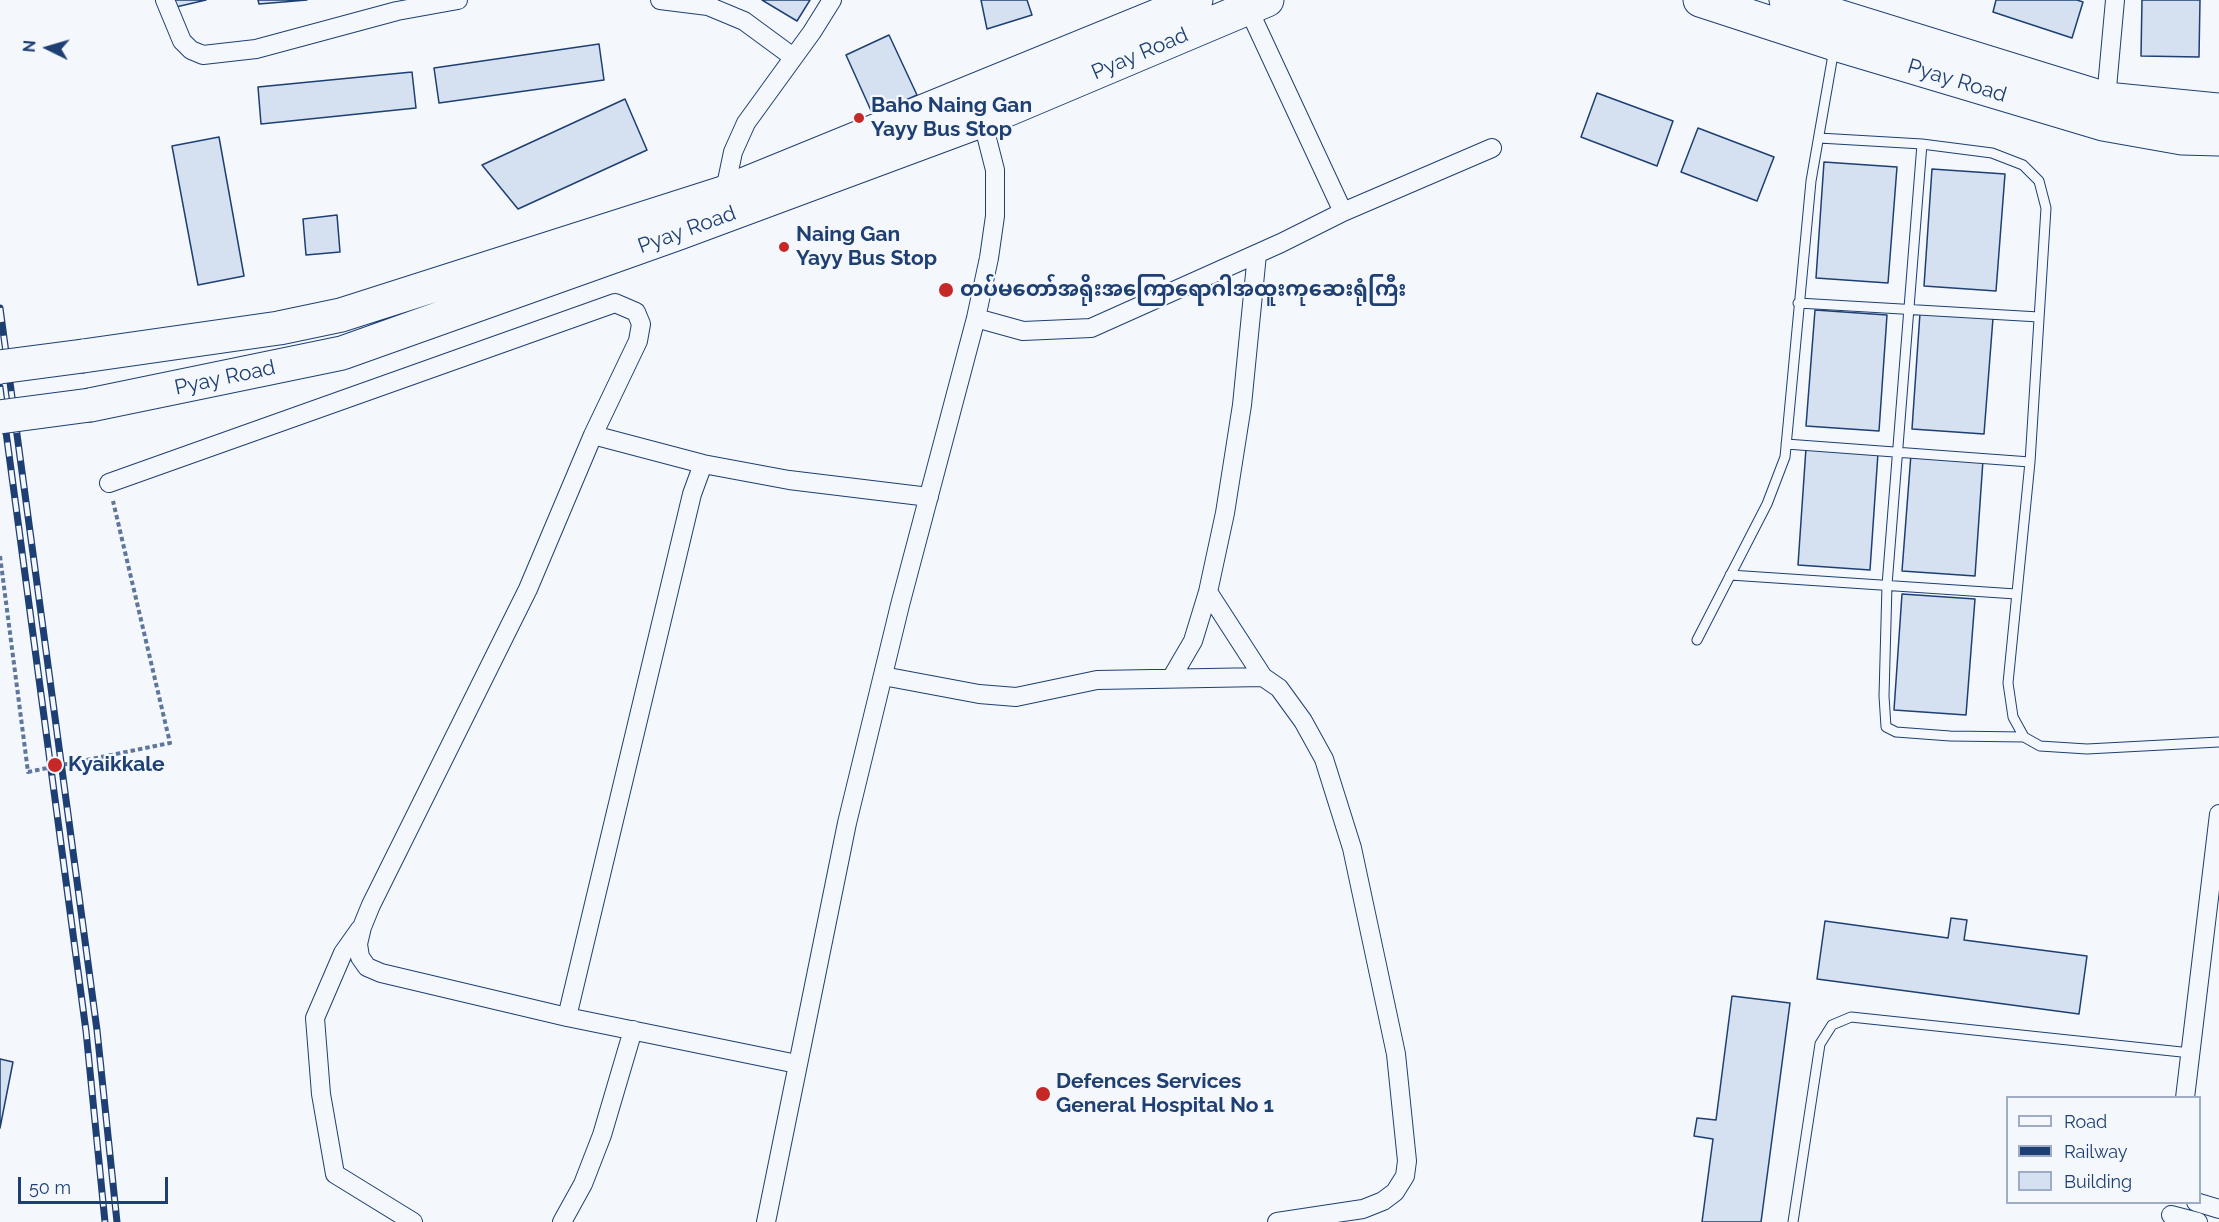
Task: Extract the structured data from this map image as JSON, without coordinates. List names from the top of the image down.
{
  "streets": {
    "highway": ["Pyay Road"]
  },
  "places": [
    "Baho Naing Gan Yayy Bus Stop",
    "Naing Gan Yayy Bus Stop",
    "တပ်မတော်အရိုးအကြောရောဂါအထူးကုဆေးရုံကြီး",
    "Kyaikkale",
    "Defences Services General Hospital No 1"
  ],
  "legend": ["Road", "Railway", "Building"],
  "scale_bar": "50 m",
  "north": "left"
}
